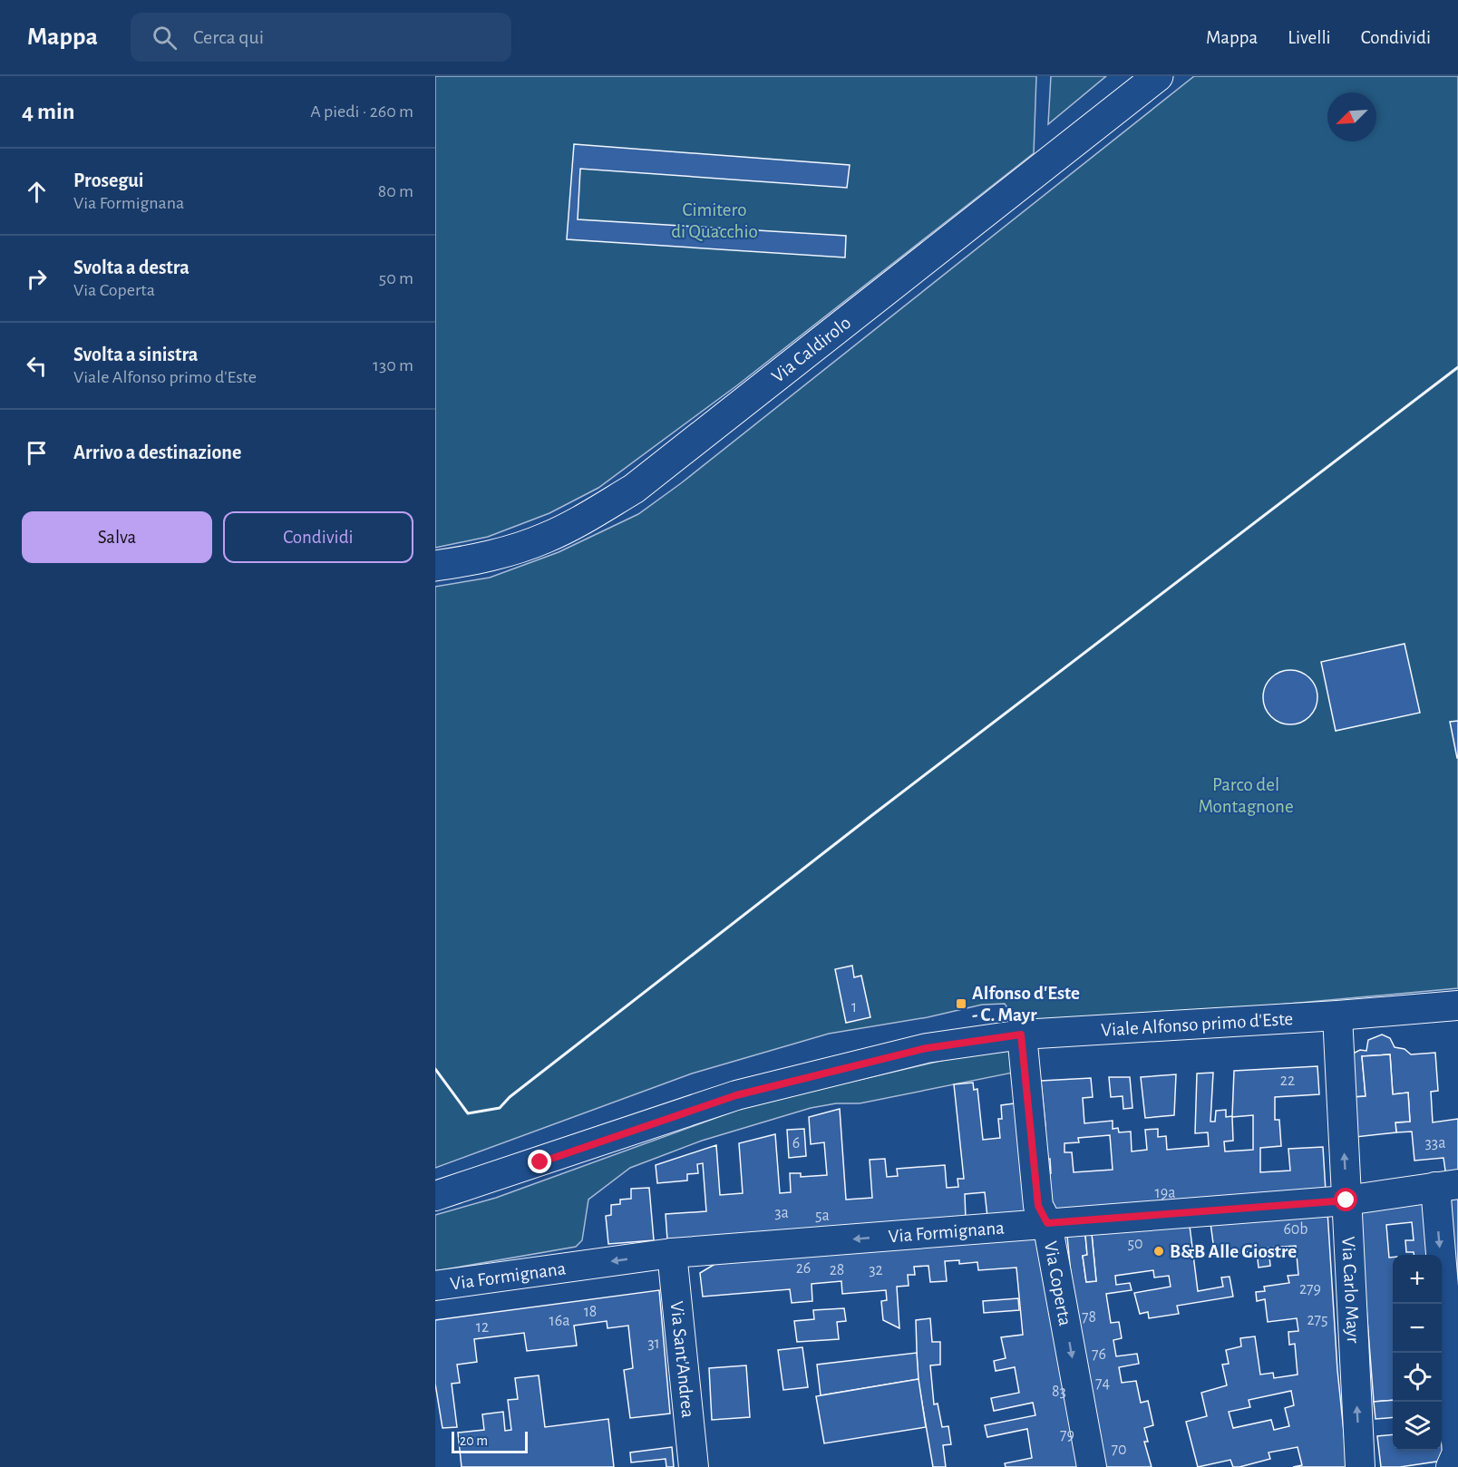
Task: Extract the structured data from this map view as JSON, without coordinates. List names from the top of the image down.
{
  "streets": {
    "main road": ["Via Caldirolo"],
    "street": [
      "Viale Alfonso primo d'Este",
      "Via Formignana",
      "Via Coperta",
      "Via Carlo Mayr",
      "Via Sant'Andrea"
    ]
  },
  "crossings": [
    ["Viale Alfonso primo d'Este", "Via Coperta"],
    ["Viale Alfonso primo d'Este", "Via Carlo Mayr"],
    ["Via Formignana", "Via Coperta"],
    ["Via Formignana", "Via Carlo Mayr"],
    ["Via Formignana", "Via Sant'Andrea"]
  ],
  "one_way": ["Via Formignana", "Via Coperta"],
  "parks": ["Cimitero di Quacchio", "Parco del Montagnone"],
  "places": {
    "transit": ["Alfonso d'Este - C. Mayr"],
    "other": ["B&B Alle Giostre"]
  },
  "house_numbers": [
    "1",
    "22",
    "6",
    "33a",
    "19a",
    "3a",
    "5a",
    "60b",
    "50",
    "26",
    "28",
    "32",
    "279",
    "18",
    "78",
    "275",
    "16a",
    "12",
    "31",
    "76",
    "74",
    "83",
    "79",
    "70"
  ],
  "scale_bar": "20 m",
  "north": "bottom left",
  "page": {
    "header": "Mappa",
    "search": "Cerca qui",
    "nav": ["Mappa", "Livelli", "Condividi"],
    "heading": ["4 min", "A piedi · 260 m"],
    "list": [
      ["Prosegui", "Via Formignana", "80 m"],
      ["Svolta a destra", "Via Coperta", "50 m"],
      ["Svolta a sinistra", "Viale Alfonso primo d'Este", "130 m"],
      "Arrivo a destinazione"
    ],
    "buttons": ["Salva", "Condividi"],
    "map_buttons": ["+", "−"],
    "scale": "20 m"
  }
}
